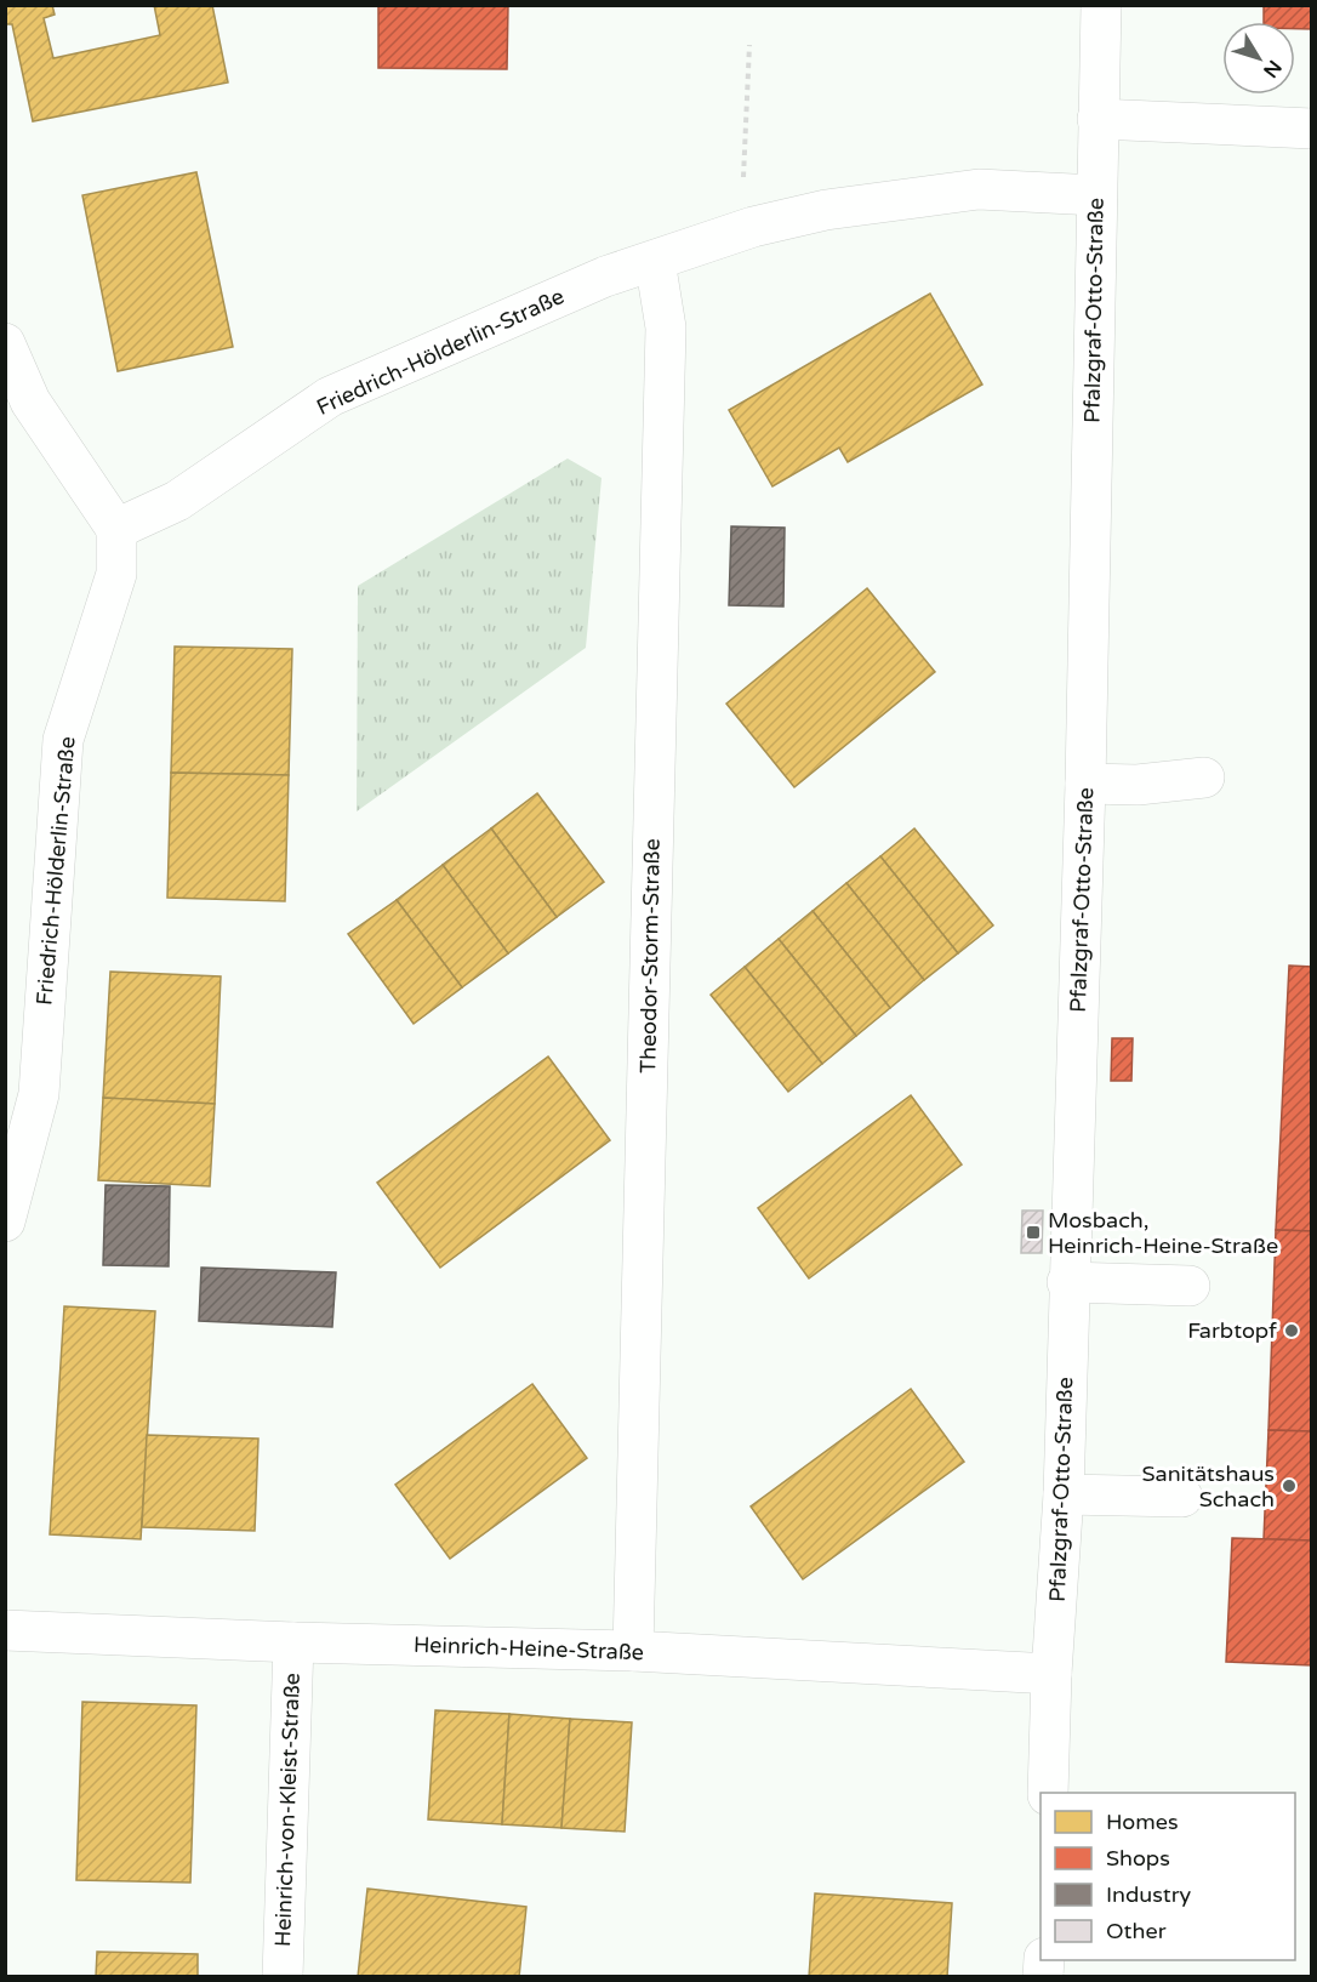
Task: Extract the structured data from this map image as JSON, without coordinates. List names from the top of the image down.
{
  "streets": {
    "street": [
      "Pfalzgraf-Otto-Straße",
      "Friedrich-Hölderlin-Straße",
      "Theodor-Storm-Straße",
      "Heinrich-Heine-Straße",
      "Heinrich-von-Kleist-Straße"
    ]
  },
  "crossings": [
    ["Pfalzgraf-Otto-Straße", "Friedrich-Hölderlin-Straße"],
    ["Pfalzgraf-Otto-Straße", "Heinrich-Heine-Straße"],
    ["Friedrich-Hölderlin-Straße", "Theodor-Storm-Straße"],
    ["Theodor-Storm-Straße", "Heinrich-Heine-Straße"],
    ["Heinrich-Heine-Straße", "Heinrich-von-Kleist-Straße"]
  ],
  "places": {
    "transit": ["Mosbach, Heinrich-Heine-Straße"],
    "other": ["Farbtopf", "Sanitätshaus Schach"]
  },
  "legend": [
    "Homes",
    "Shops",
    "Industry",
    "Other"
  ],
  "north": "bottom right"
}
